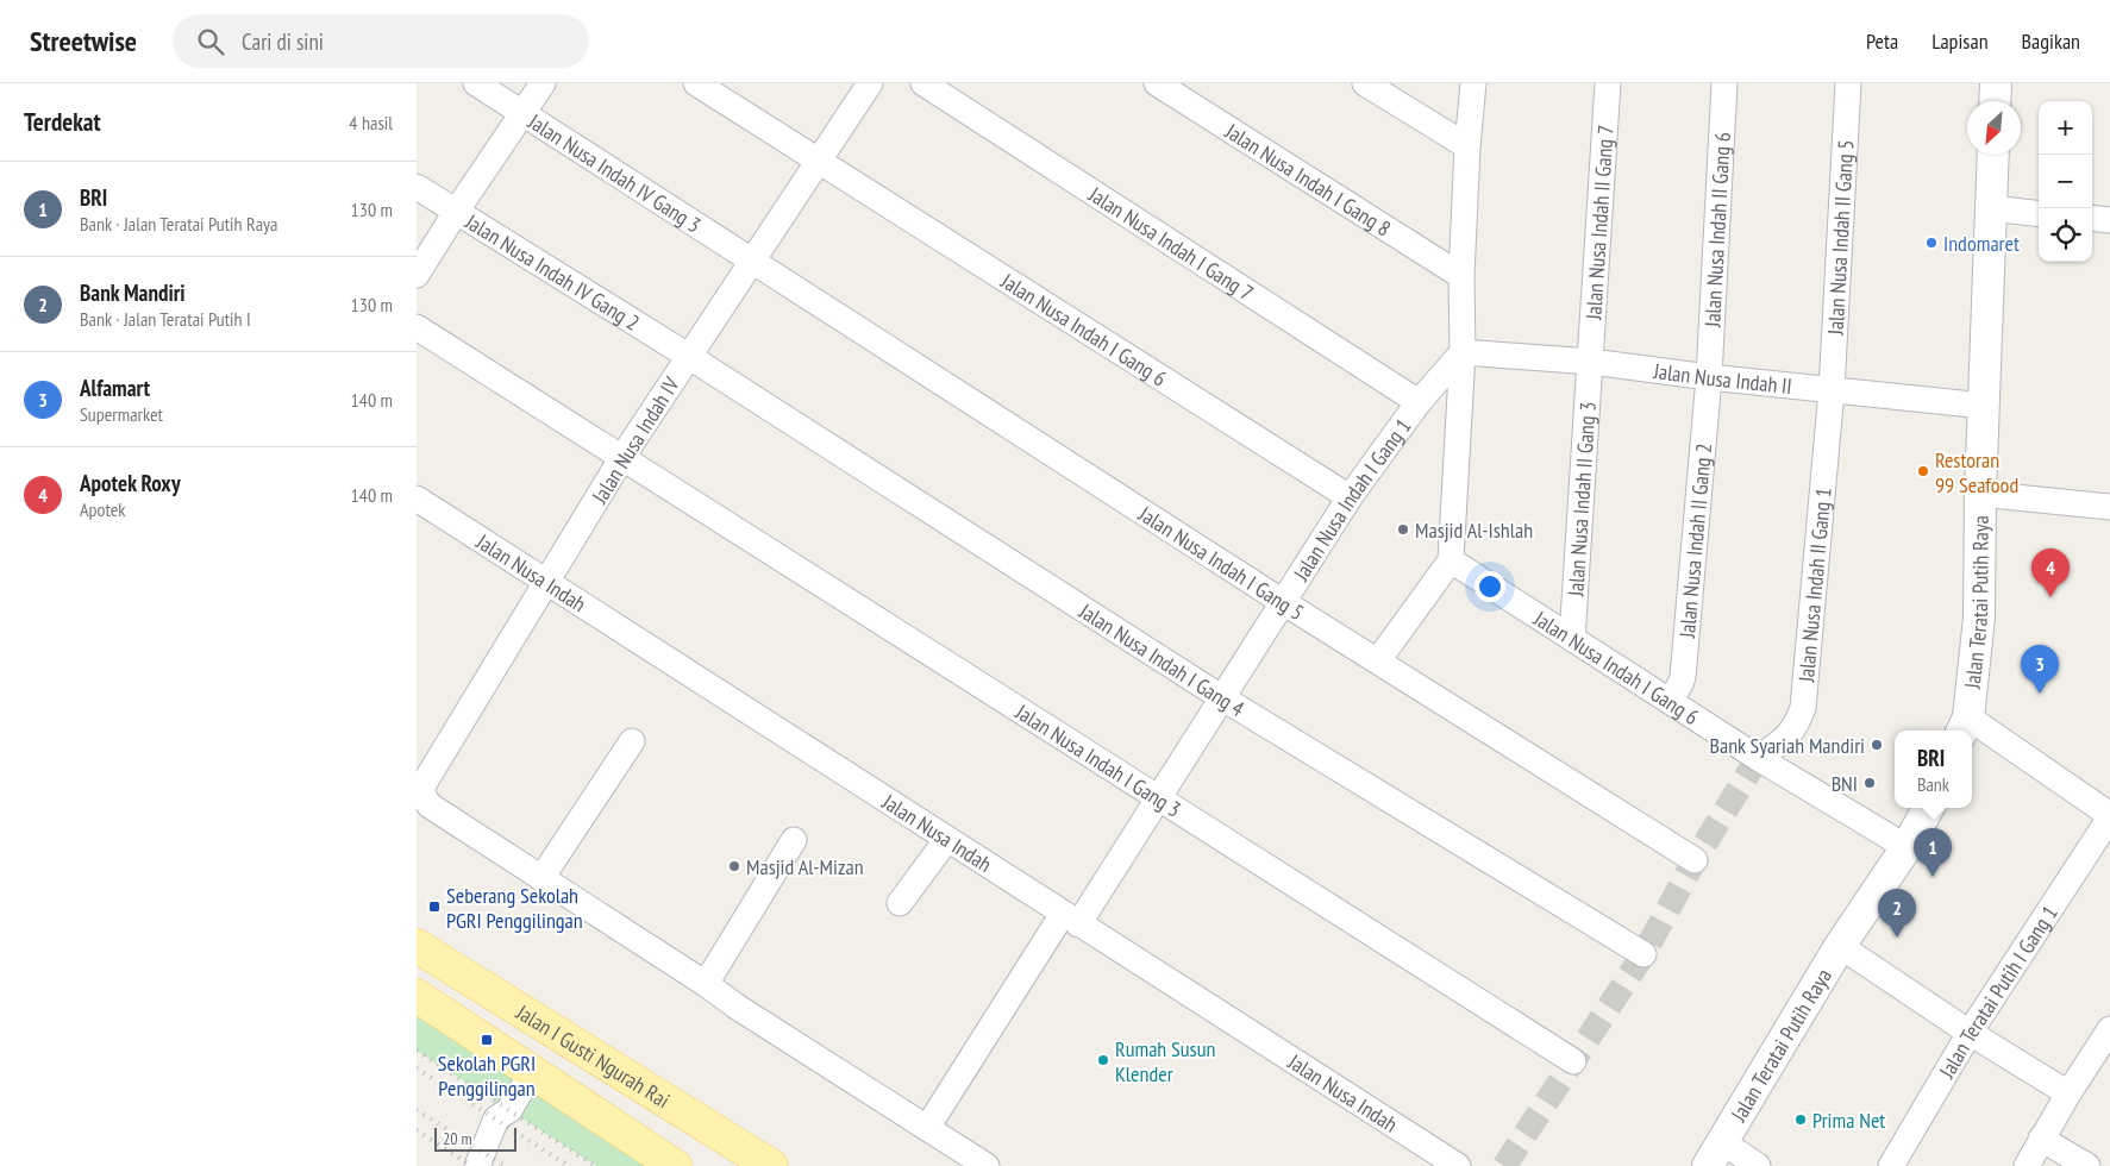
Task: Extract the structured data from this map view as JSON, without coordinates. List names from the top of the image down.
{
  "streets": {
    "main road": ["Jalan I Gusti Ngurah Rai"],
    "street": [
      "Jalan Nusa Indah IV Gang 3",
      "Jalan Nusa Indah I Gang 8",
      "Jalan Nusa Indah II Gang 7",
      "Jalan Nusa Indah II Gang 6",
      "Jalan Nusa Indah II Gang 5",
      "Jalan Nusa Indah I Gang 7",
      "Jalan Nusa Indah IV Gang 2",
      "Jalan Nusa Indah I Gang 6",
      "Jalan Nusa Indah II",
      "Jalan Nusa Indah IV",
      "Jalan Nusa Indah I Gang 1",
      "Jalan Nusa Indah II Gang 3",
      "Jalan Nusa Indah II Gang 2",
      "Jalan Nusa Indah I Gang 5",
      "Jalan Nusa Indah",
      "Jalan Nusa Indah II Gang 1",
      "Jalan Teratai Putih Raya",
      "Jalan Nusa Indah I Gang 4",
      "Jalan Nusa Indah I Gang 3",
      "Jalan Teratai Putih I Gang 1"
    ]
  },
  "crossings": [
    ["Jalan Nusa Indah IV Gang 3", "Jalan Nusa Indah IV"],
    ["Jalan Nusa Indah IV Gang 3", "Jalan Nusa Indah I Gang 5"],
    ["Jalan Nusa Indah II Gang 7", "Jalan Nusa Indah II"],
    ["Jalan Nusa Indah II Gang 7", "Jalan Nusa Indah II Gang 3"],
    ["Jalan Nusa Indah II Gang 6", "Jalan Nusa Indah II"],
    ["Jalan Nusa Indah II Gang 6", "Jalan Nusa Indah II Gang 2"],
    ["Jalan Nusa Indah II Gang 5", "Jalan Nusa Indah II"],
    ["Jalan Nusa Indah II Gang 5", "Jalan Nusa Indah II Gang 1"],
    ["Jalan Nusa Indah I Gang 7", "Jalan Nusa Indah I Gang 1"],
    ["Jalan Nusa Indah IV Gang 2", "Jalan Nusa Indah IV"],
    ["Jalan Nusa Indah IV Gang 2", "Jalan Nusa Indah I Gang 4"],
    ["Jalan Nusa Indah I Gang 6", "Jalan Nusa Indah IV"],
    ["Jalan Nusa Indah I Gang 6", "Jalan Nusa Indah I Gang 1"],
    ["Jalan Nusa Indah I Gang 6", "Jalan Nusa Indah II Gang 3"],
    ["Jalan Nusa Indah I Gang 6", "Jalan Nusa Indah II Gang 2"],
    ["Jalan Nusa Indah I Gang 6", "Jalan Nusa Indah II Gang 1"],
    ["Jalan Nusa Indah I Gang 6", "Jalan Teratai Putih Raya"],
    ["Jalan Nusa Indah II", "Jalan Nusa Indah I Gang 1"],
    ["Jalan Nusa Indah II", "Jalan Nusa Indah II Gang 3"],
    ["Jalan Nusa Indah II", "Jalan Nusa Indah II Gang 2"],
    ["Jalan Nusa Indah II", "Jalan Nusa Indah II Gang 1"],
    ["Jalan Nusa Indah II", "Jalan Teratai Putih Raya"],
    ["Jalan Nusa Indah IV", "Jalan Nusa Indah I Gang 5"],
    ["Jalan Nusa Indah IV", "Jalan Nusa Indah"],
    ["Jalan Nusa Indah IV", "Jalan Nusa Indah I Gang 4"],
    ["Jalan Nusa Indah IV", "Jalan Nusa Indah I Gang 3"],
    ["Jalan Nusa Indah I Gang 1", "Jalan Nusa Indah I Gang 5"],
    ["Jalan Nusa Indah I Gang 1", "Jalan Nusa Indah"],
    ["Jalan Nusa Indah I Gang 1", "Jalan Nusa Indah I Gang 4"],
    ["Jalan Nusa Indah I Gang 1", "Jalan Nusa Indah I Gang 3"]
  ],
  "places": {
    "other": [
      "Indomaret",
      "Restoran 99 Seafood",
      "Masjid Al-Ishlah",
      "Bank Syariah Mandiri",
      "BNI",
      "Masjid Al-Mizan",
      "Rumah Susun Klender",
      "Prima Net"
    ],
    "transit": ["Seberang Sekolah PGRI Penggilingan", "Sekolah PGRI Penggilingan"]
  },
  "scale_bar": "20 m",
  "north": "bottom left",
  "page": {
    "header": "Streetwise",
    "search": "Cari di sini",
    "nav": ["Peta", "Lapisan", "Bagikan"],
    "heading": ["Terdekat", "4 hasil"],
    "map_buttons": ["+", "−"],
    "list": [
      {
        "mark": "1",
        "name": "BRI",
        "note": "Bank · Jalan Teratai Putih Raya",
        "value": "130 m"
      },
      {
        "mark": "2",
        "name": "Bank Mandiri",
        "note": "Bank · Jalan Teratai Putih I",
        "value": "130 m"
      },
      {
        "mark": "3",
        "name": "Alfamart",
        "note": "Supermarket",
        "value": "140 m"
      },
      {
        "mark": "4",
        "name": "Apotek Roxy",
        "note": "Apotek",
        "value": "140 m"
      }
    ],
    "pins": [
      "4",
      "3",
      "1",
      "2"
    ],
    "popup": ["BRI", "Bank"],
    "scale": "20 m"
  }
}
